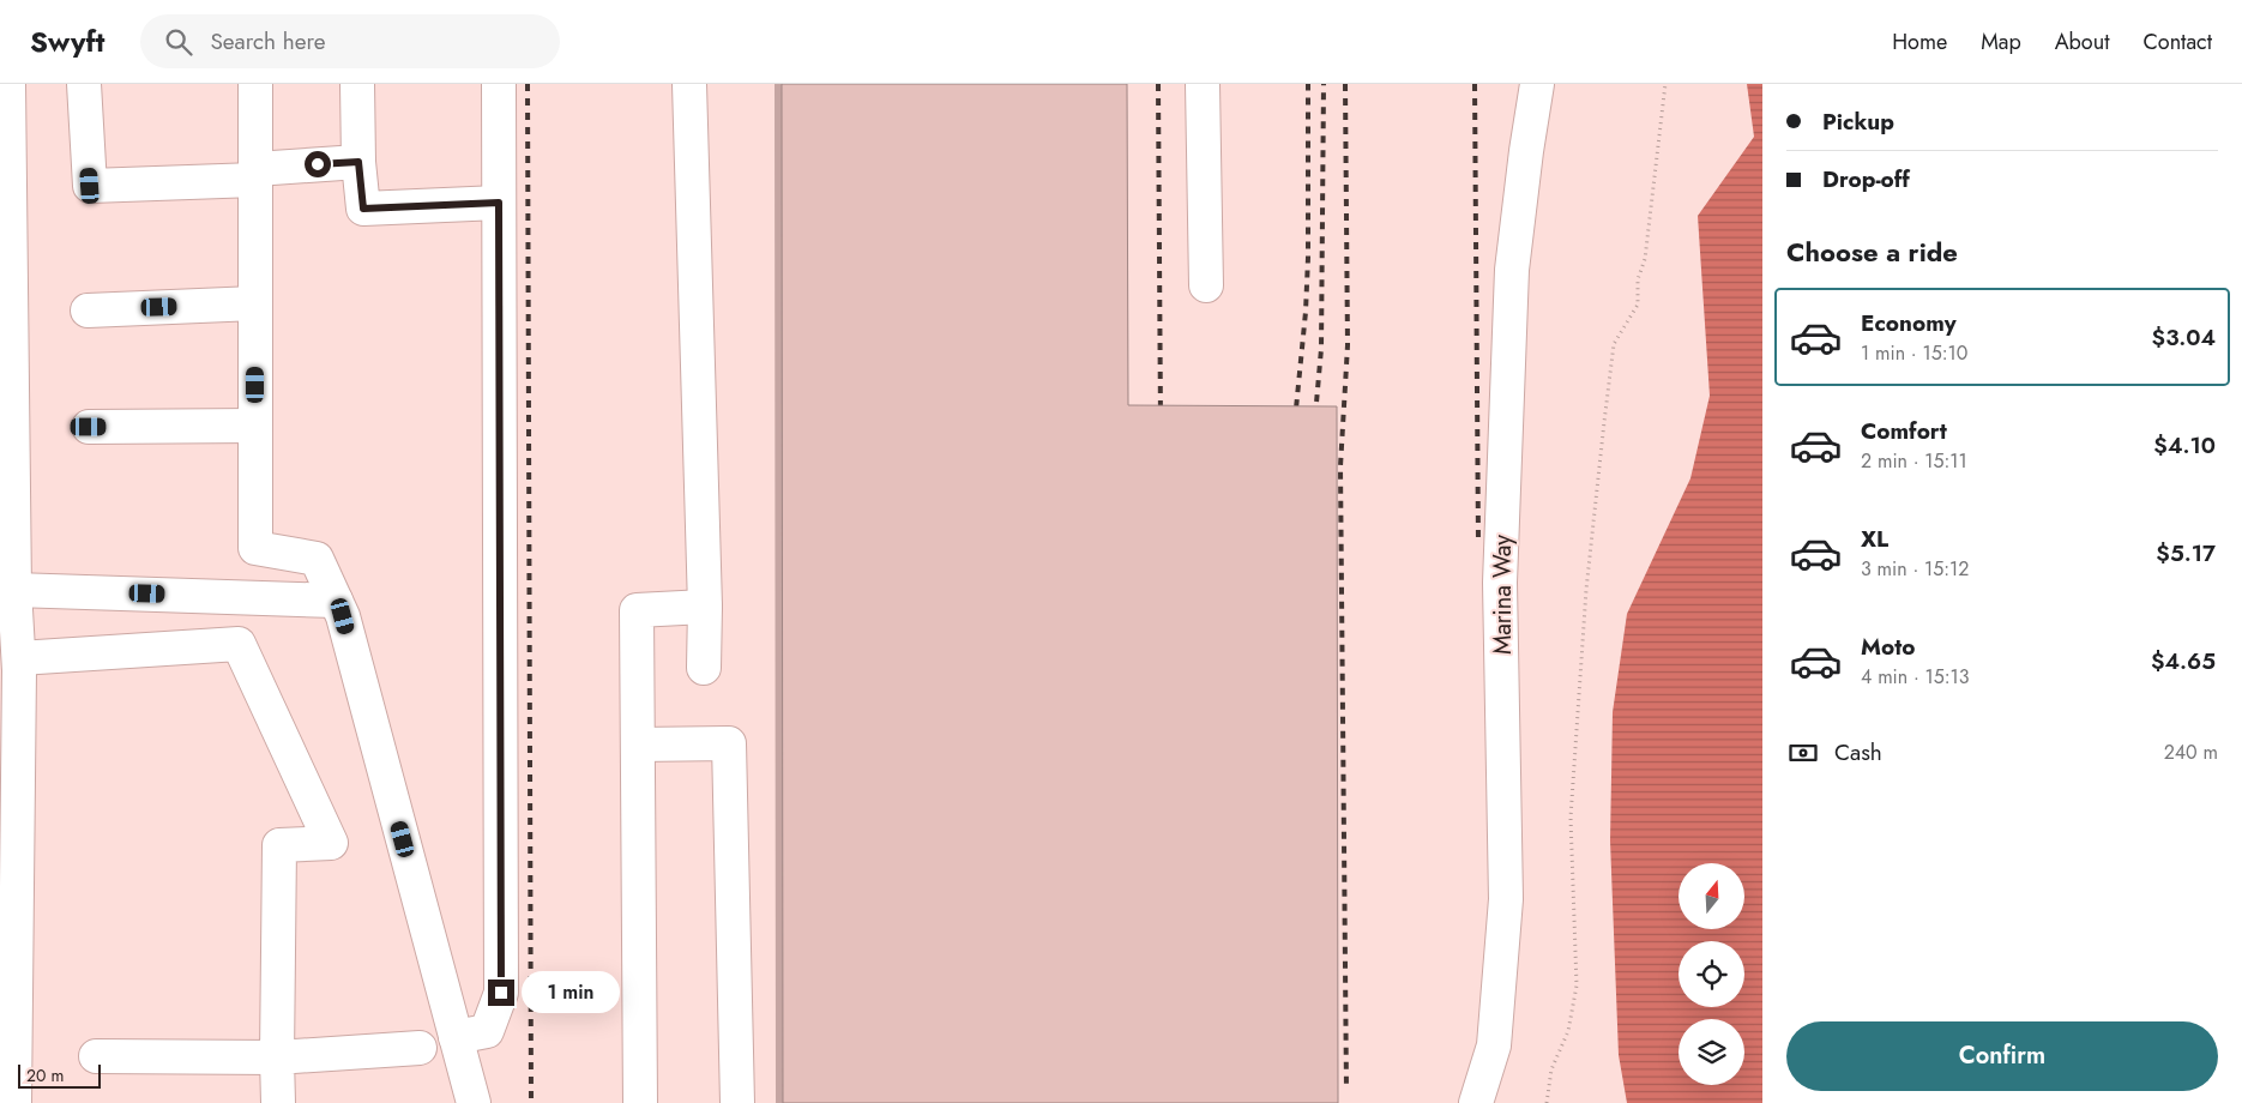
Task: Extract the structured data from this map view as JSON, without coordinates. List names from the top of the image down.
{
  "streets": {
    "street": ["Marina Way"]
  },
  "scale_bar": "20 m",
  "north": "top",
  "page": {
    "header": "Swyft",
    "search": "Search here",
    "nav": [
      "Home",
      "Map",
      "About",
      "Contact"
    ],
    "banner": ["Pickup", "Drop-off"],
    "heading": "Choose a ride",
    "list": [
      {
        "name": "Economy",
        "note": "1 min · 15:10",
        "value": "$3.04"
      },
      {
        "name": "Comfort",
        "note": "2 min · 15:11",
        "value": "$4.10"
      },
      {
        "name": "XL",
        "note": "3 min · 15:12",
        "value": "$5.17"
      },
      {
        "name": "Moto",
        "note": "4 min · 15:13",
        "value": "$4.65"
      }
    ],
    "pay": ["Cash", "240 m"],
    "bubble": "1 min",
    "buttons": "Confirm",
    "scale": "20 m"
  }
}
